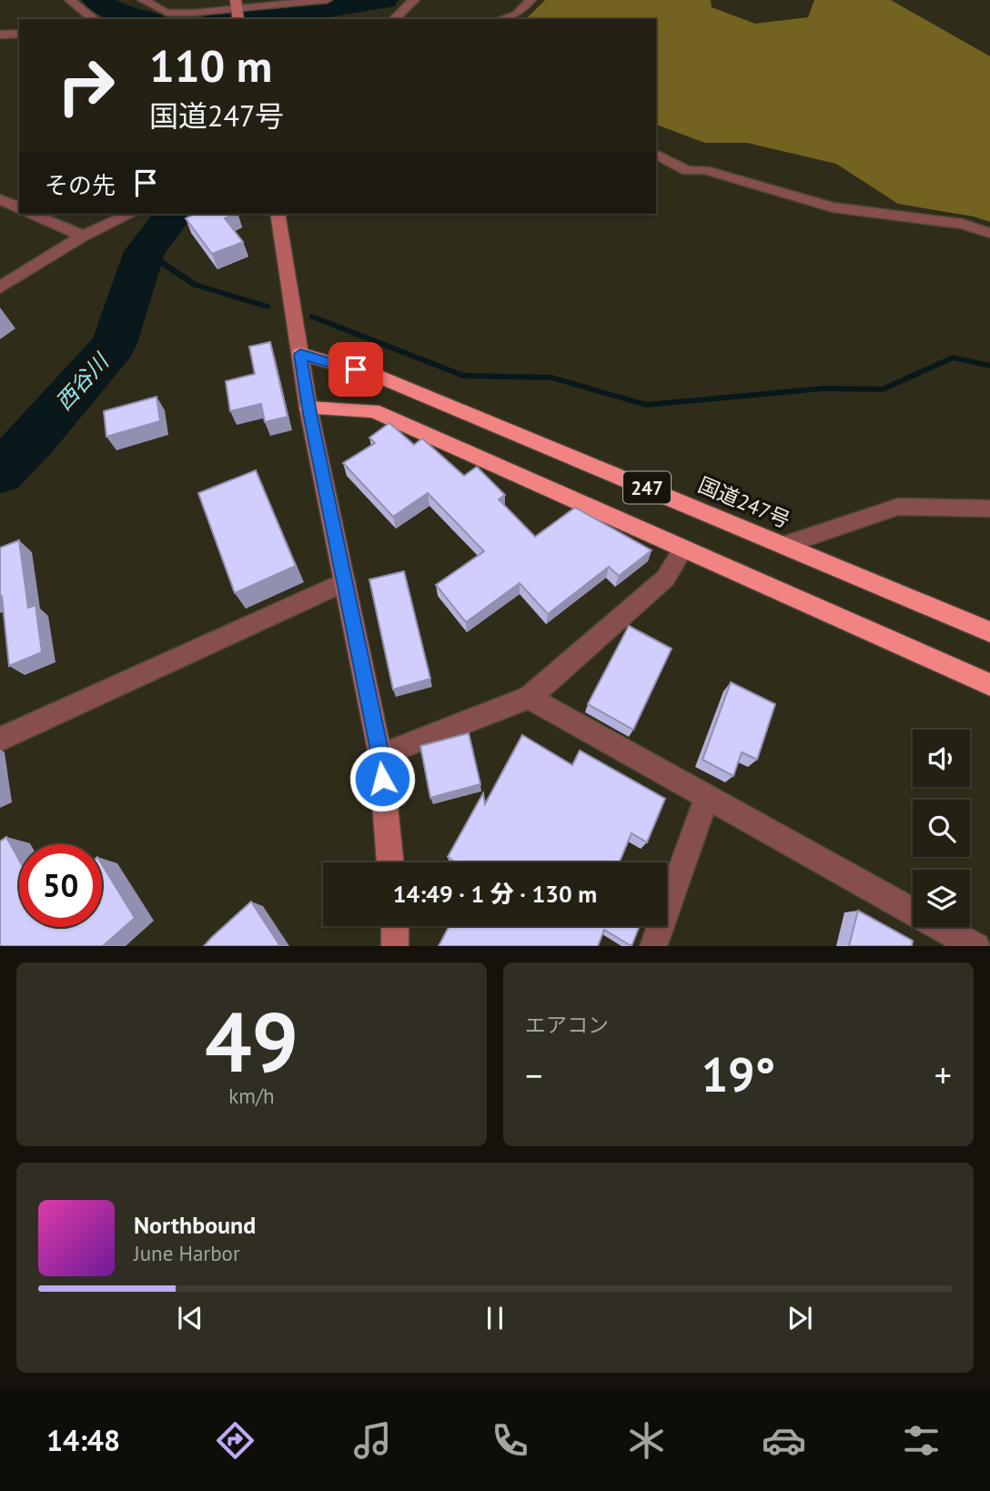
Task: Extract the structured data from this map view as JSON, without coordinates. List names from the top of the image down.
{
  "streets": {
    "highway": ["247", "国道247号"]
  },
  "water": ["西谷川"],
  "page": {
    "turn": ["110 m", "国道247号"],
    "then": "その先",
    "limit": "50",
    "trip": "14:49 · 1 分 · 130 m",
    "tile": [
      ["49", "km/h"],
      "エアコン"
    ],
    "heat": ["−", "19°", "+"],
    "song": ["Northbound", "June Harbor"],
    "tabs": "14:48"
  }
}
